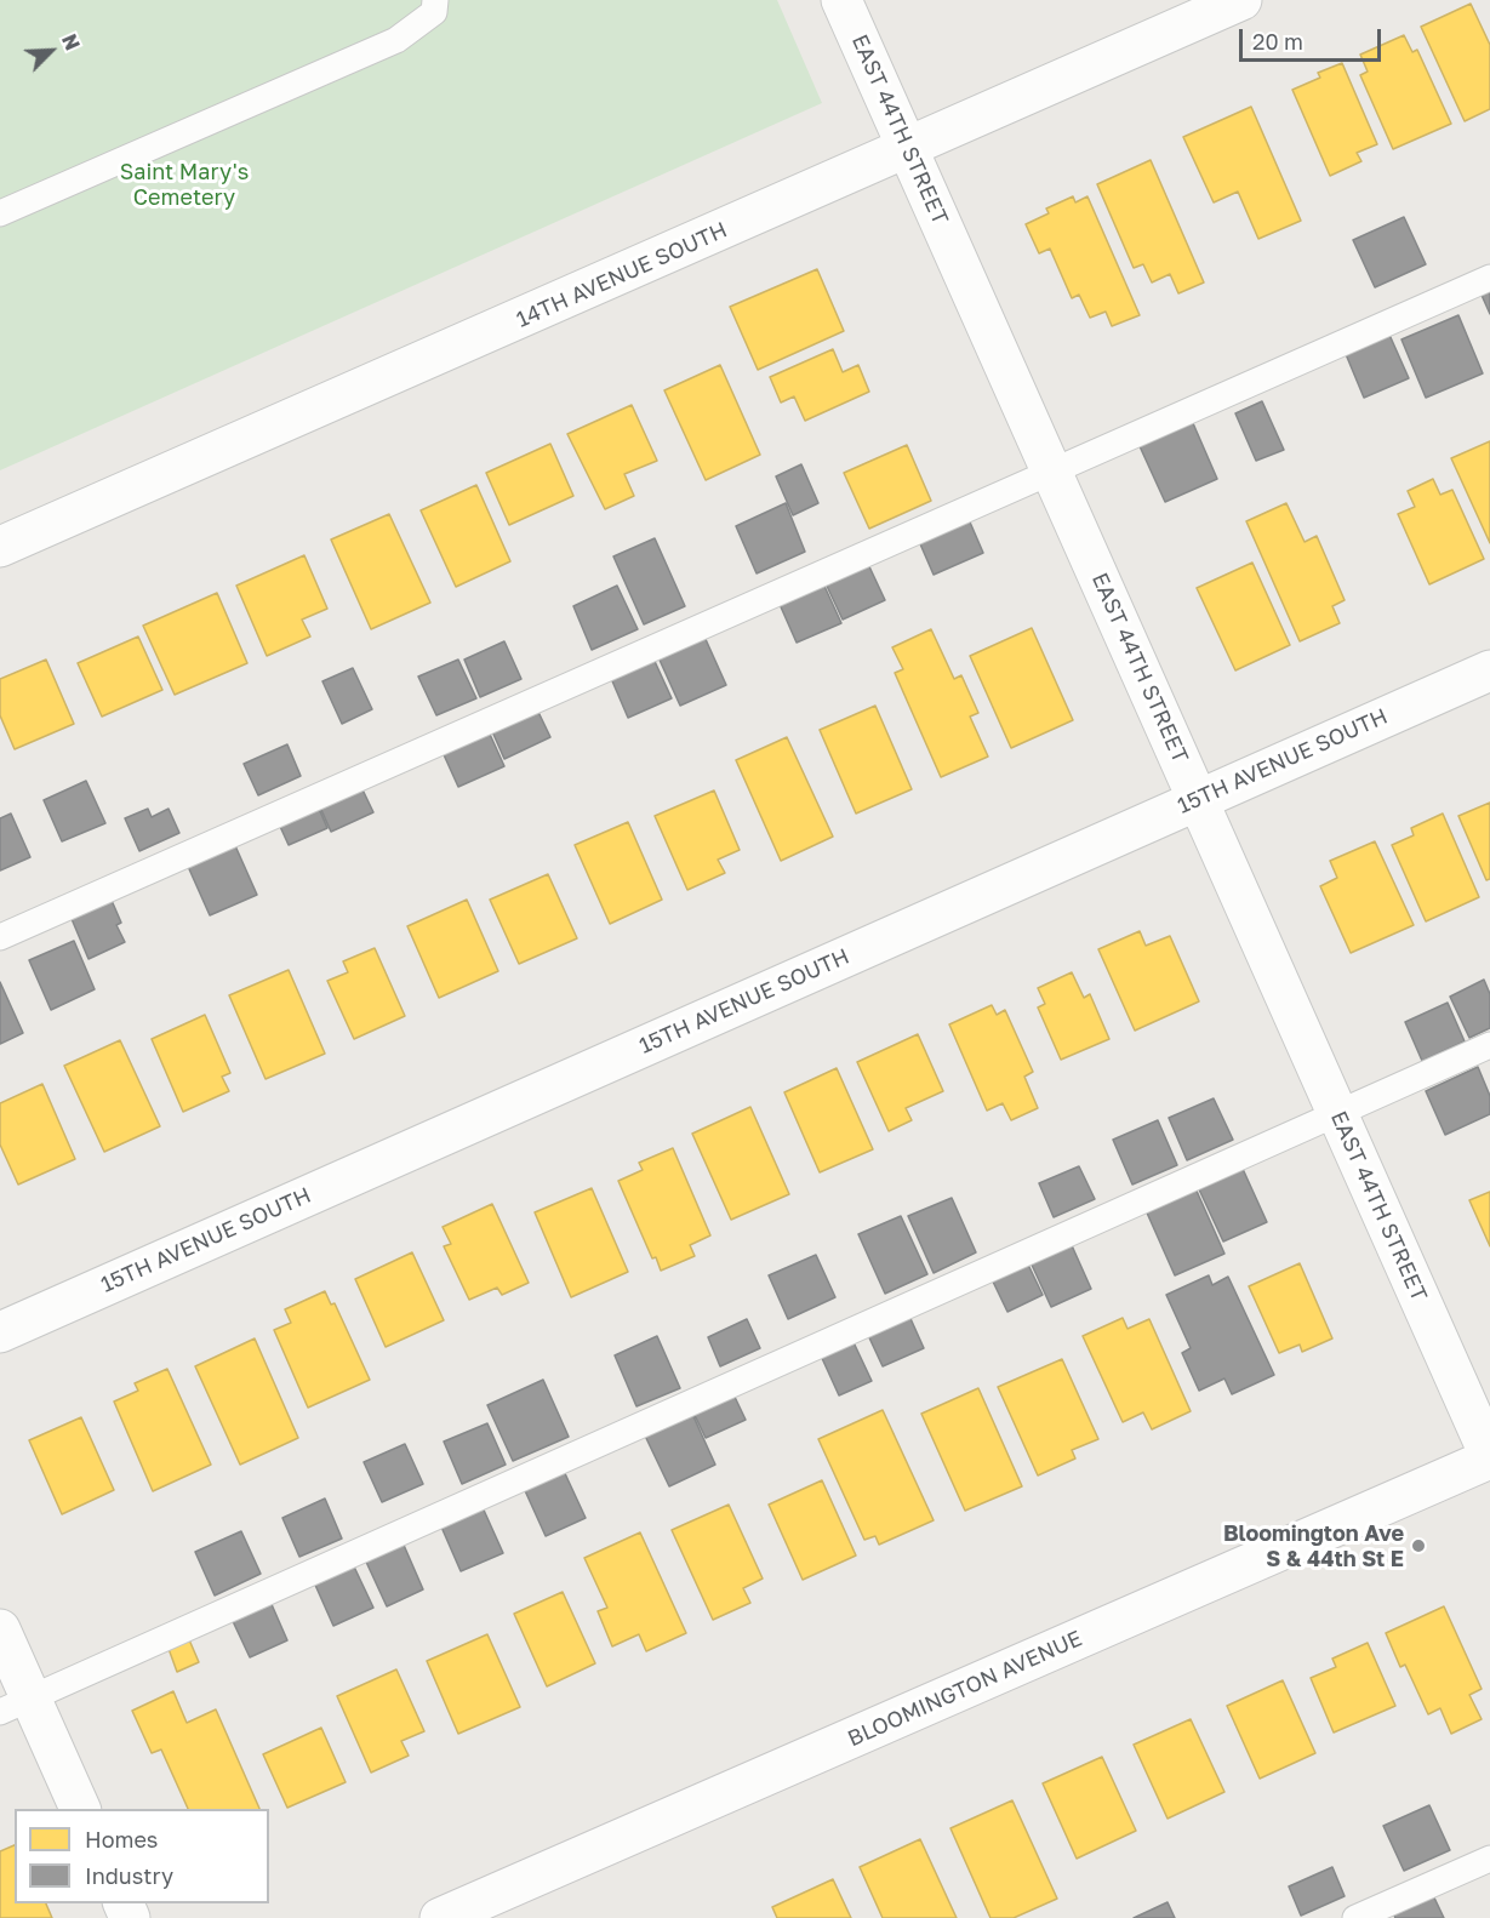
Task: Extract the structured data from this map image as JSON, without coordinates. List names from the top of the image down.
{
  "streets": {
    "street": [
      "EAST 44TH STREET",
      "14TH AVENUE SOUTH",
      "15TH AVENUE SOUTH",
      "BLOOMINGTON AVENUE"
    ]
  },
  "crossings": [
    ["EAST 44TH STREET", "14TH AVENUE SOUTH"],
    ["EAST 44TH STREET", "15TH AVENUE SOUTH"],
    ["EAST 44TH STREET", "BLOOMINGTON AVENUE"]
  ],
  "parks": ["Saint Mary's Cemetery"],
  "places": ["Bloomington Ave S & 44th St E"],
  "legend": ["Homes", "Industry"],
  "scale_bar": "20 m",
  "north": "top right"
}
